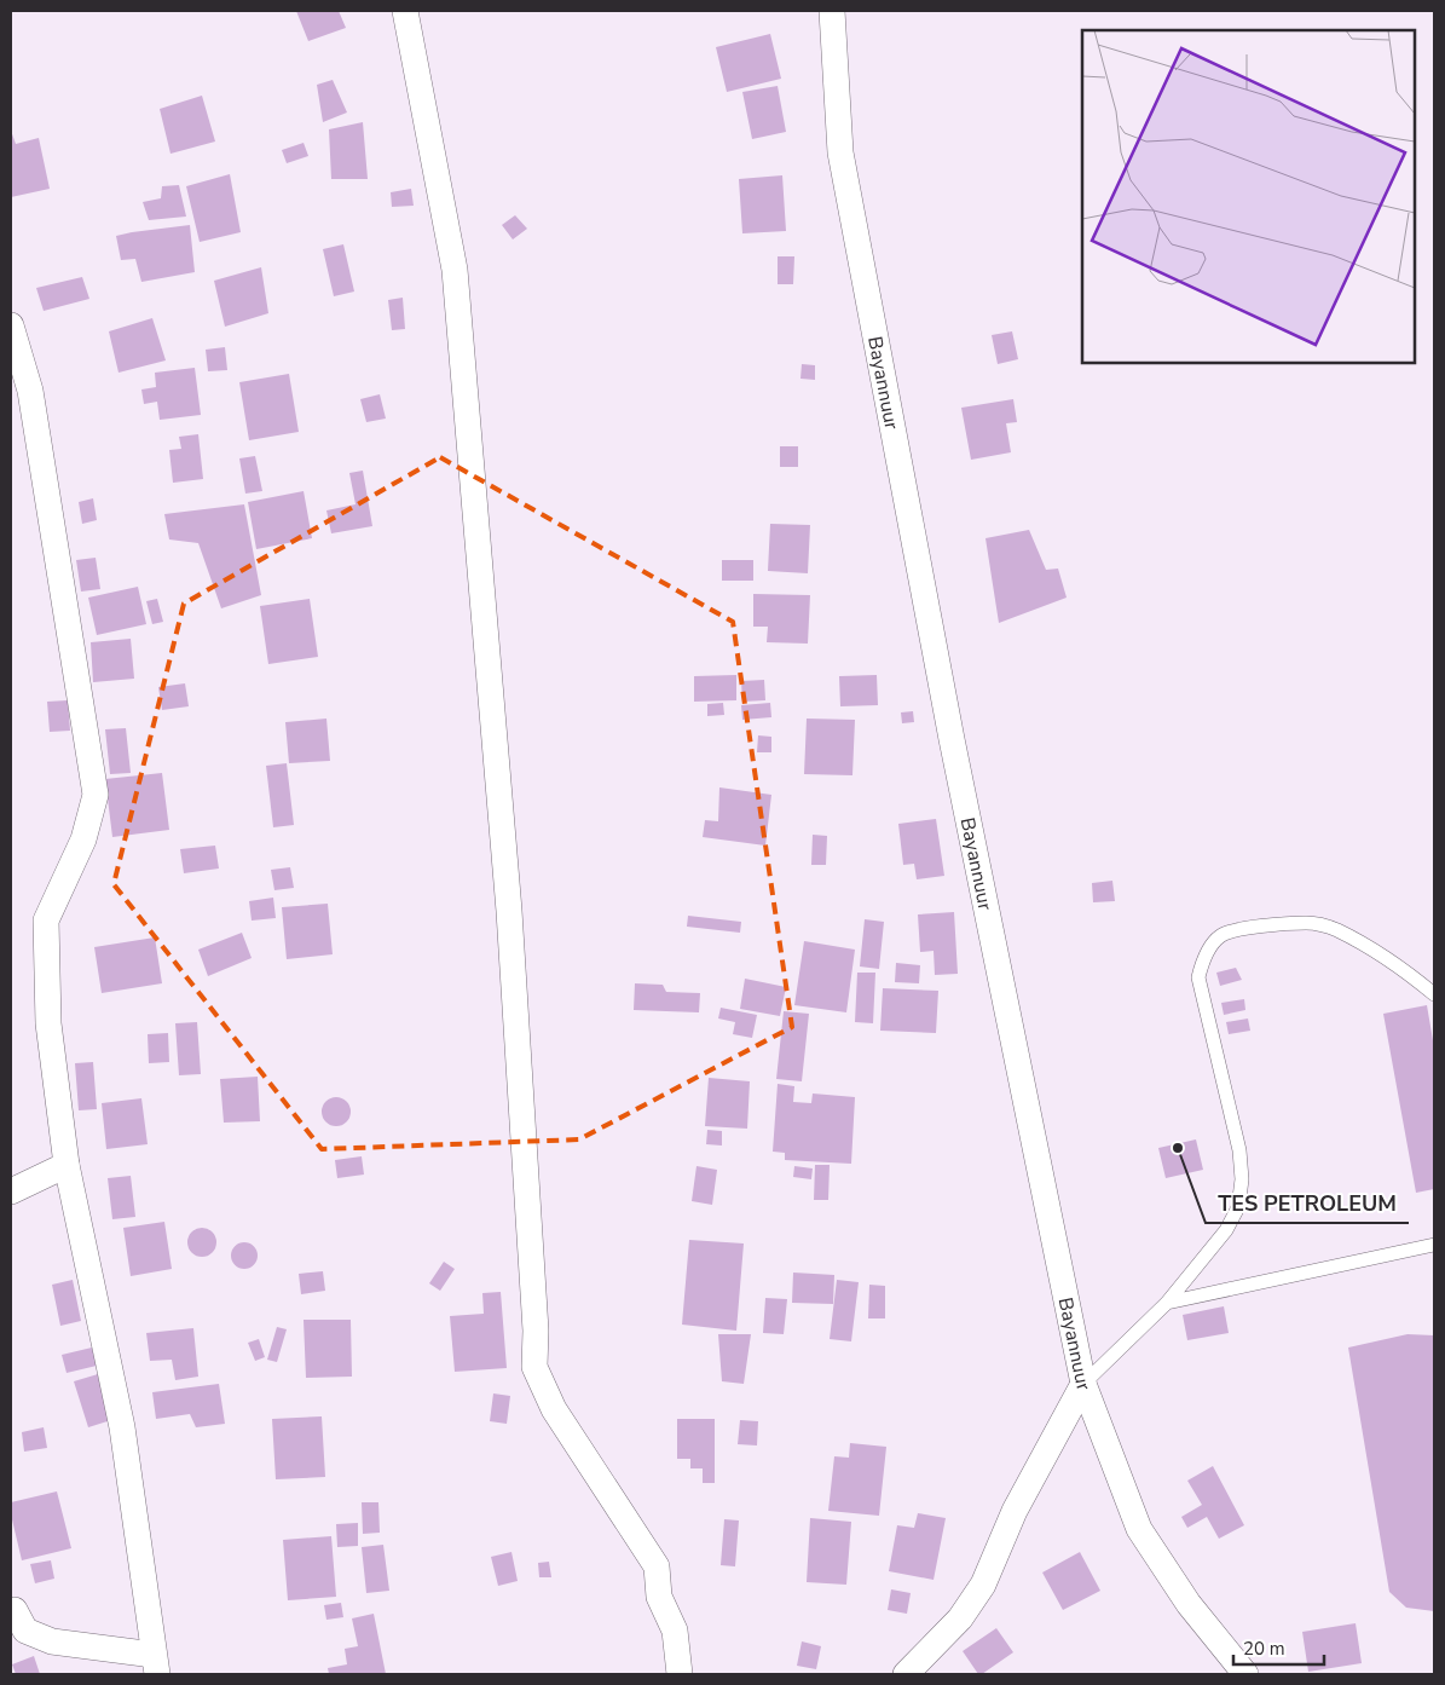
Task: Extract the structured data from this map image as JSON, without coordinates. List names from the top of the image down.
{
  "streets": {
    "street": ["Bayannuur"]
  },
  "places": ["TES PETROLEUM"],
  "scale_bar": "20 m"
}
